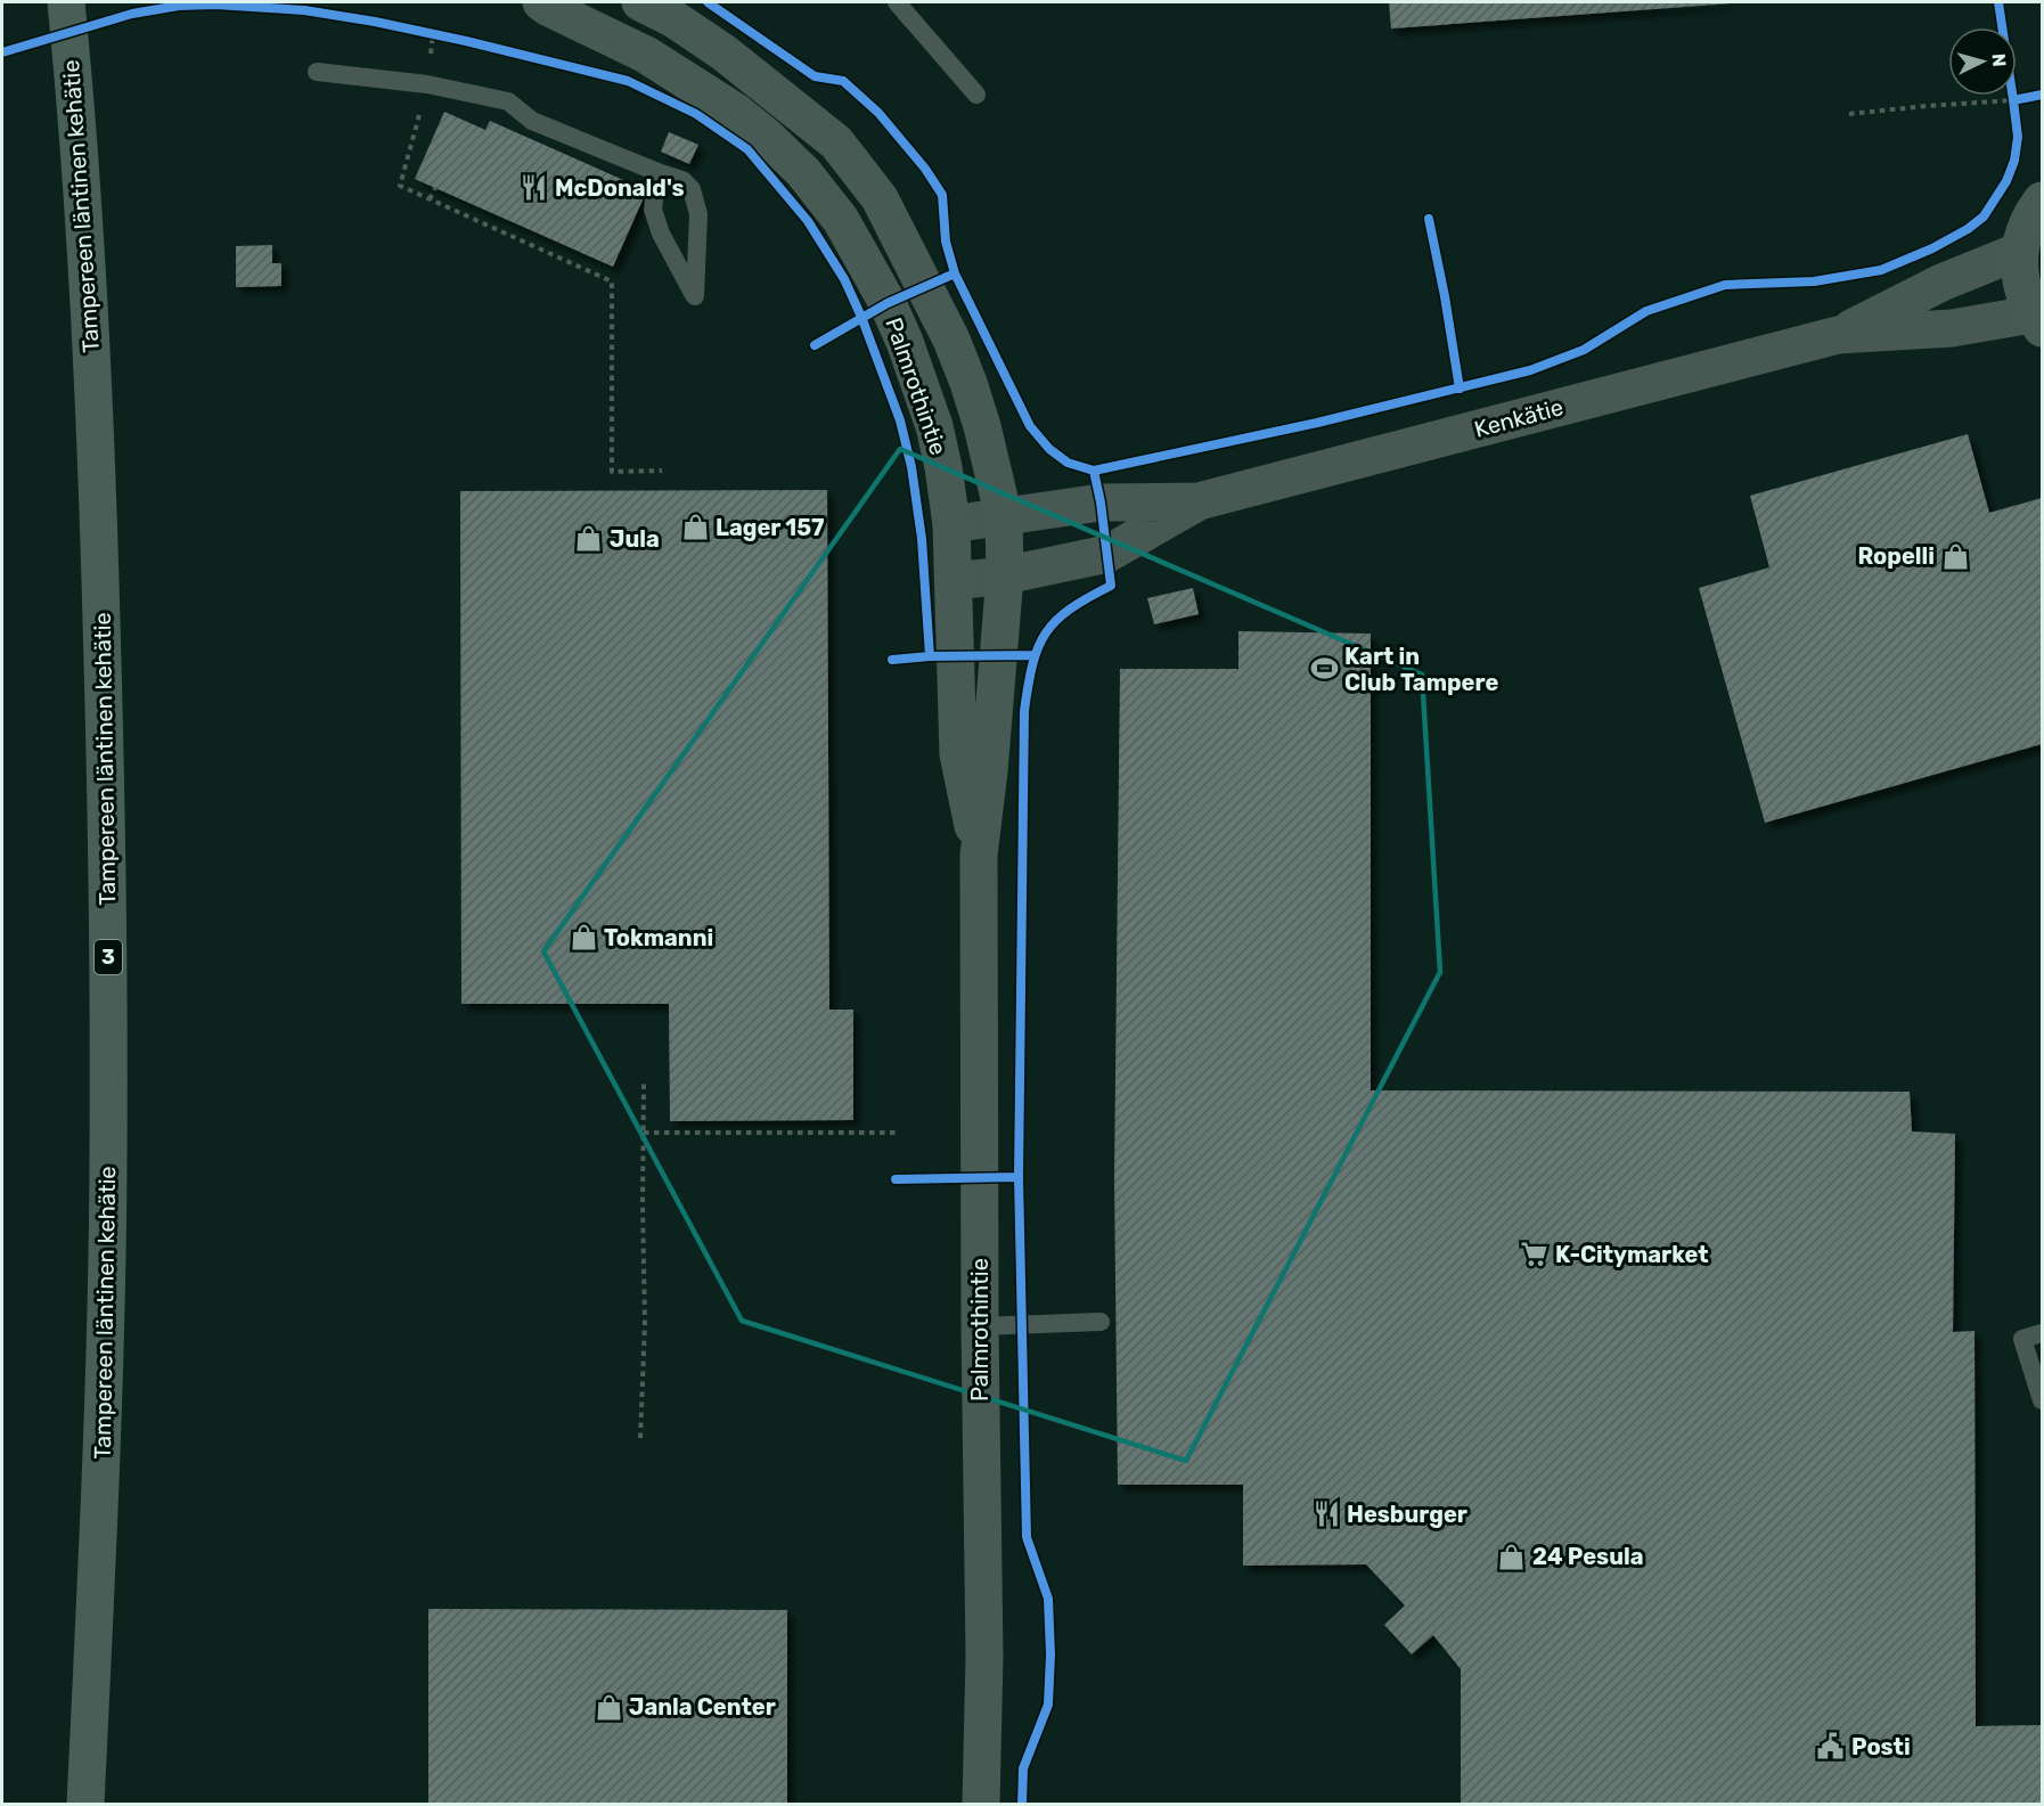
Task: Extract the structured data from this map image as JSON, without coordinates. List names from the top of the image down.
{
  "streets": {
    "highway": ["Tampereen läntinen kehätie", "3"],
    "street": ["Palmrothintie", "Kenkätie"]
  },
  "crossings": [
    ["Palmrothintie", "Kenkätie"]
  ],
  "places": {
    "restaurant": ["McDonald's", "Hesburger"],
    "shop": [
      "Lager 157",
      "Jula",
      "Ropelli",
      "Tokmanni",
      "24 Pesula",
      "Janla Center"
    ],
    "sports": ["Kart in Club Tampere"],
    "supermarket": ["K-Citymarket"],
    "public building": ["Posti"]
  },
  "north": "right"
}
